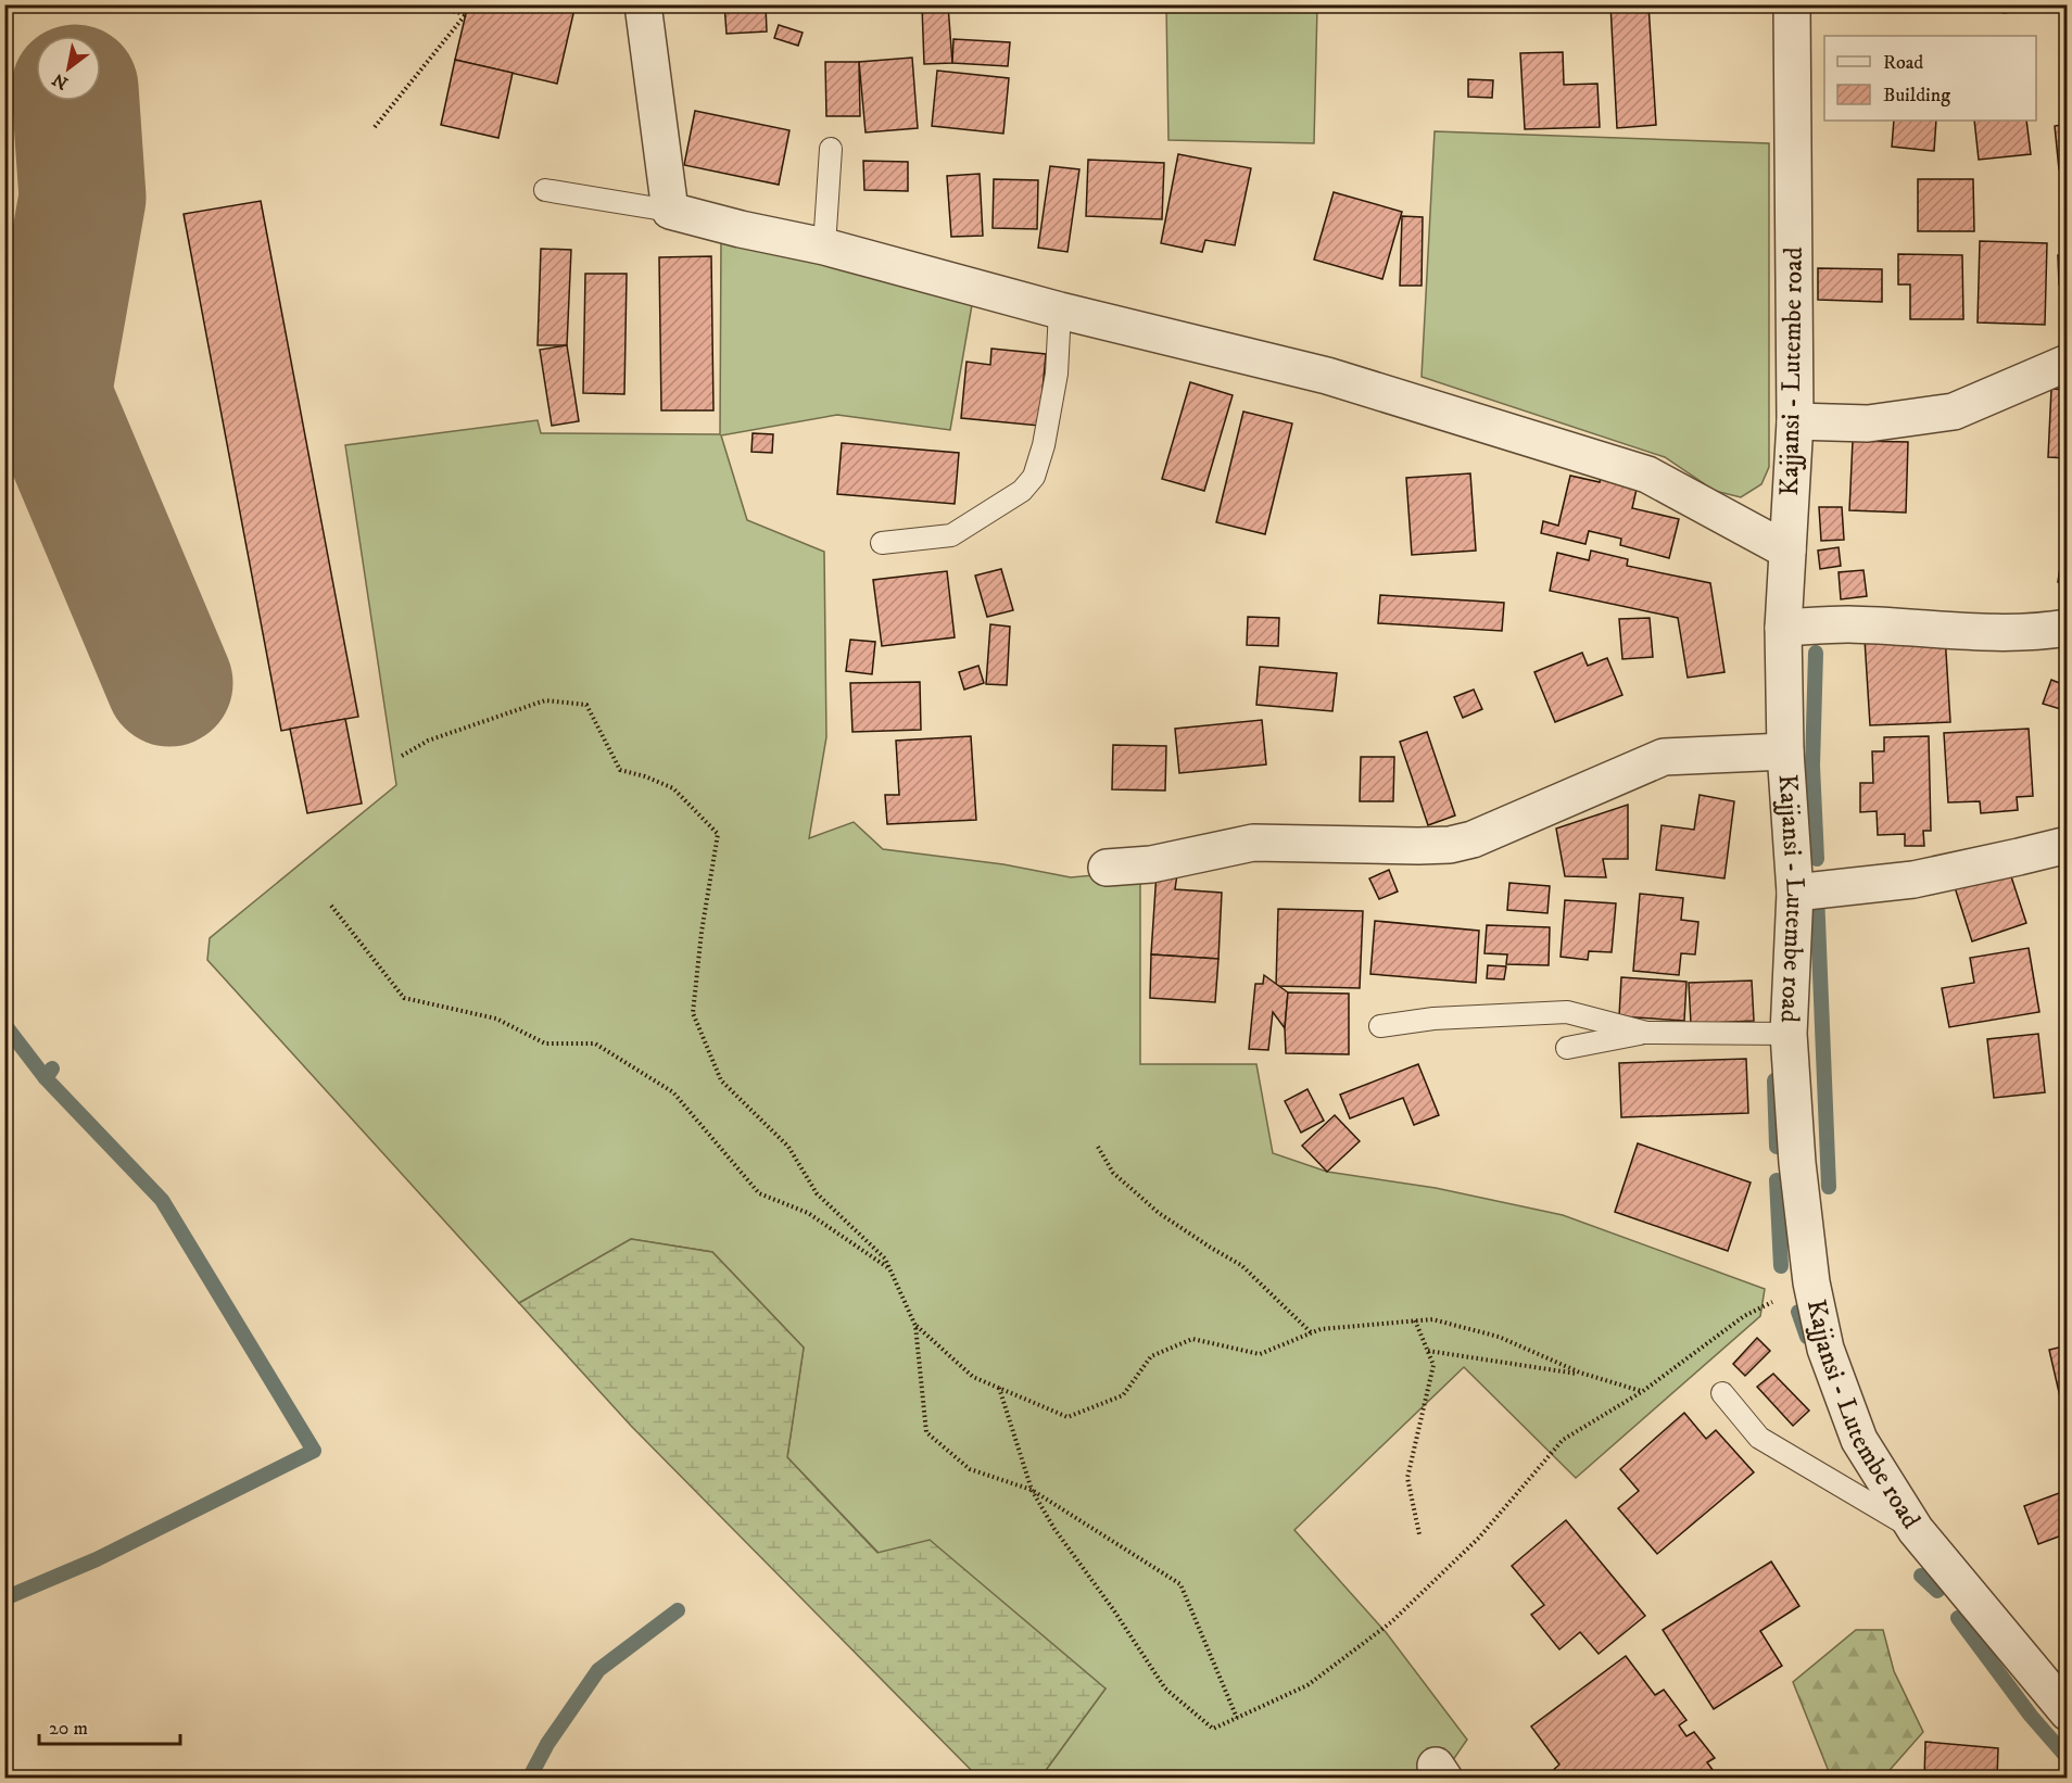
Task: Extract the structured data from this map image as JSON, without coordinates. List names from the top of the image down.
{
  "streets": {
    "street": ["Kajjansi - Lutembe road"]
  },
  "legend": ["Road", "Building"],
  "scale_bar": "20 m",
  "north": "bottom left"
}
